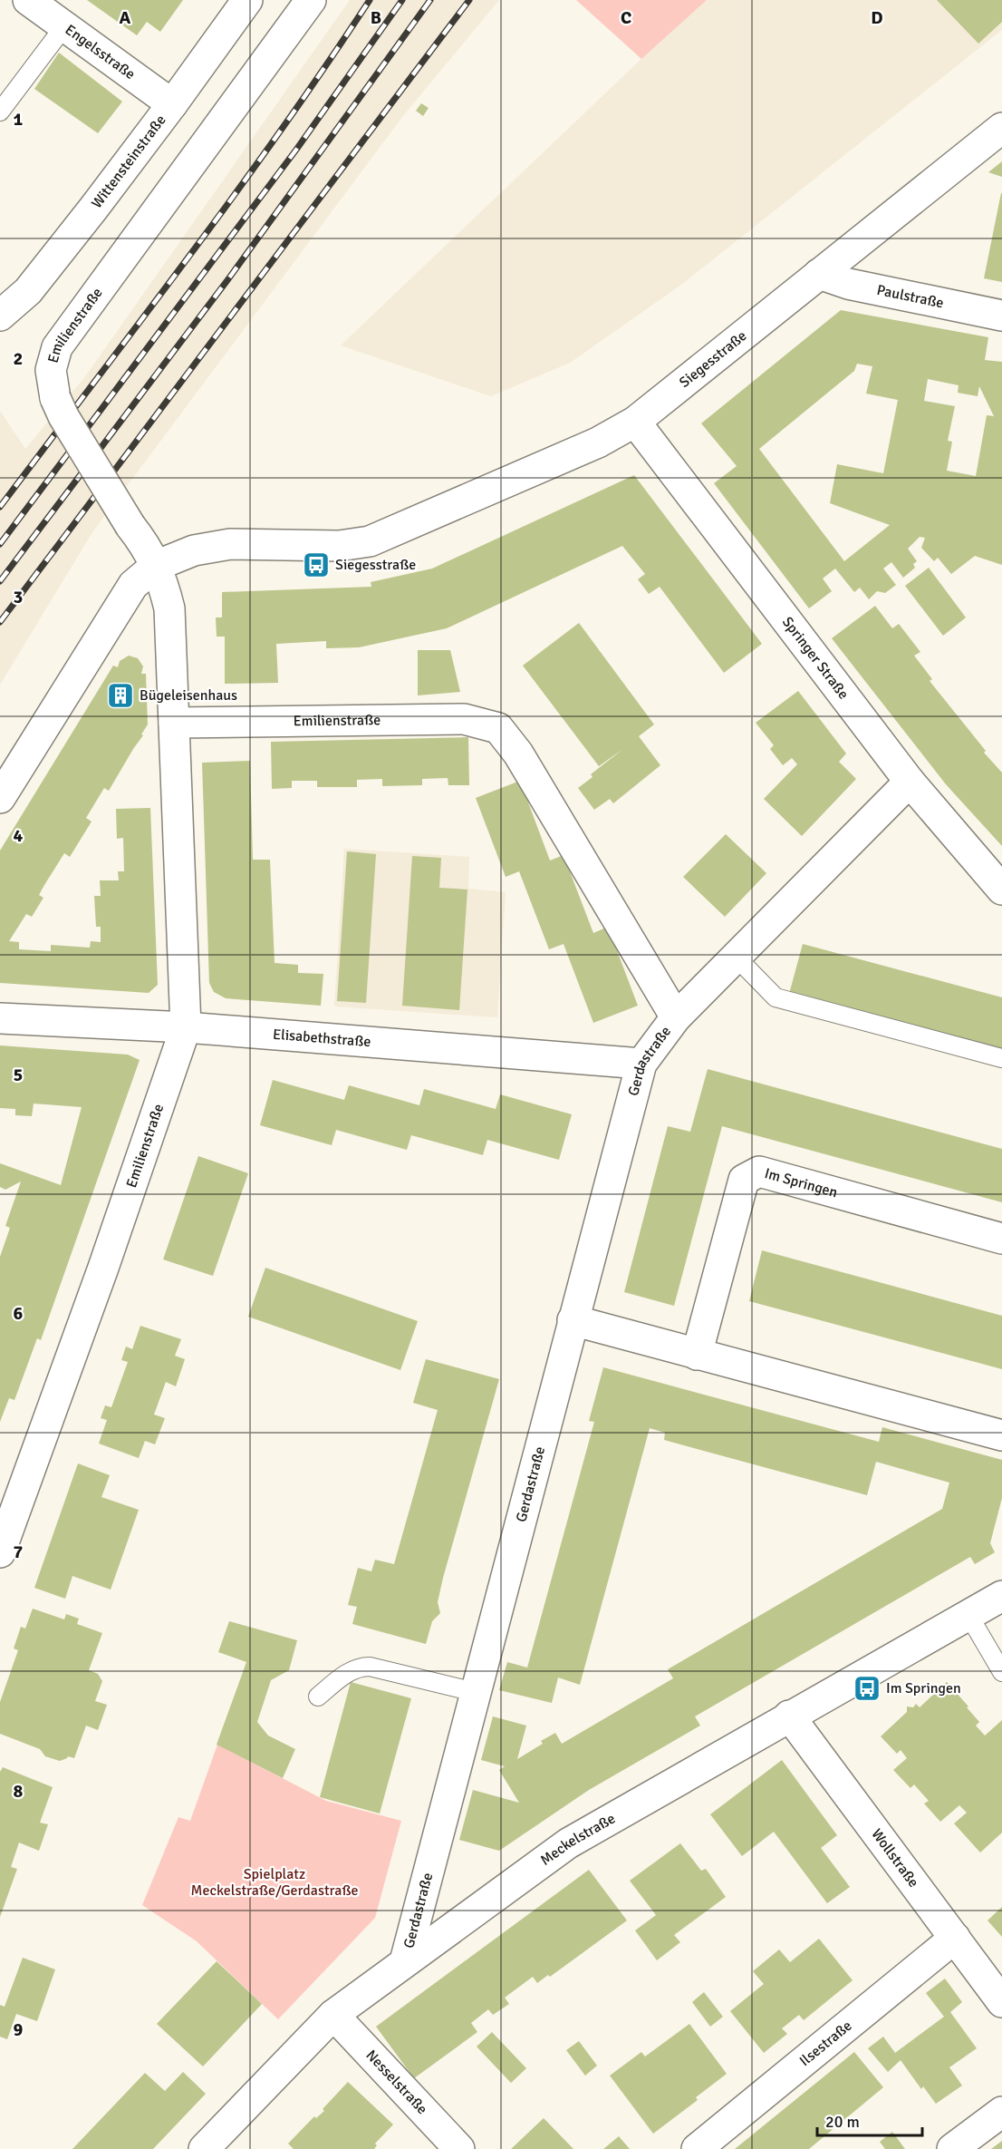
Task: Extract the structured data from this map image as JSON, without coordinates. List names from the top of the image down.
{
  "streets": {
    "street": [
      "Engelsstraße",
      "Wittensteinstraße",
      "Paulstraße",
      "Emilienstraße",
      "Siegesstraße",
      "Springer Straße",
      "Elisabethstraße",
      "Gerdastraße",
      "Im Springen",
      "Meckelstraße",
      "Wollstraße",
      "Ilsestraße",
      "Nesselstraße"
    ]
  },
  "crossings": [
    ["Engelsstraße", "Wittensteinstraße"],
    ["Paulstraße", "Siegesstraße"],
    ["Emilienstraße", "Siegesstraße"],
    ["Emilienstraße", "Elisabethstraße"],
    ["Emilienstraße", "Gerdastraße"],
    ["Siegesstraße", "Springer Straße"],
    ["Springer Straße", "Gerdastraße"],
    ["Elisabethstraße", "Gerdastraße"],
    ["Gerdastraße", "Meckelstraße"],
    ["Meckelstraße", "Wollstraße"],
    ["Meckelstraße", "Nesselstraße"],
    ["Wollstraße", "Ilsestraße"]
  ],
  "parks": ["Spielplatz Meckelstraße/Gerdastraße"],
  "places": {
    "bus stop": ["Siegesstraße", "Im Springen"],
    "building": ["Bügeleisenhaus"]
  },
  "scale_bar": "20 m",
  "grid": {
    "columns": [
      "A",
      "B",
      "C",
      "D"
    ],
    "rows": [
      "1",
      "2",
      "3",
      "4",
      "5",
      "6",
      "7",
      "8",
      "9"
    ]
  }
}
